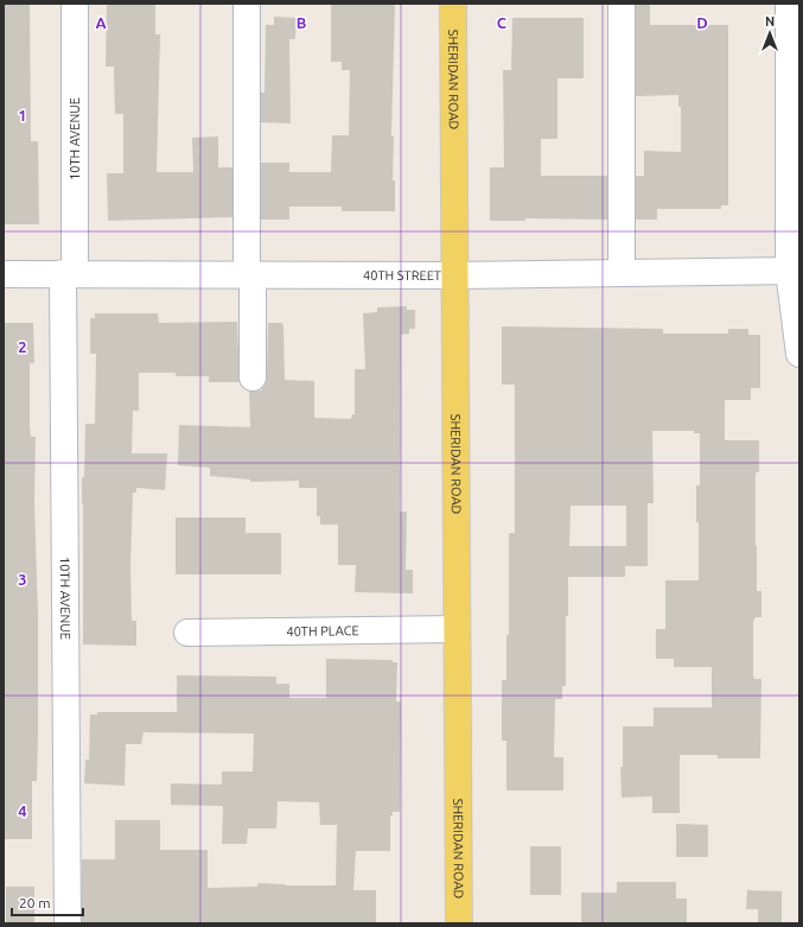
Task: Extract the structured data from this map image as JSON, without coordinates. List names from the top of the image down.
{
  "streets": {
    "main road": ["SHERIDAN ROAD"],
    "street": ["10TH AVENUE", "40TH STREET", "40TH PLACE"]
  },
  "crossings": [
    ["SHERIDAN ROAD", "40TH STREET"],
    ["SHERIDAN ROAD", "40TH PLACE"],
    ["10TH AVENUE", "40TH STREET"]
  ],
  "scale_bar": "20 m",
  "north": "top",
  "grid": {
    "columns": [
      "A",
      "B",
      "C",
      "D"
    ],
    "rows": [
      "1",
      "2",
      "3",
      "4"
    ]
  }
}
